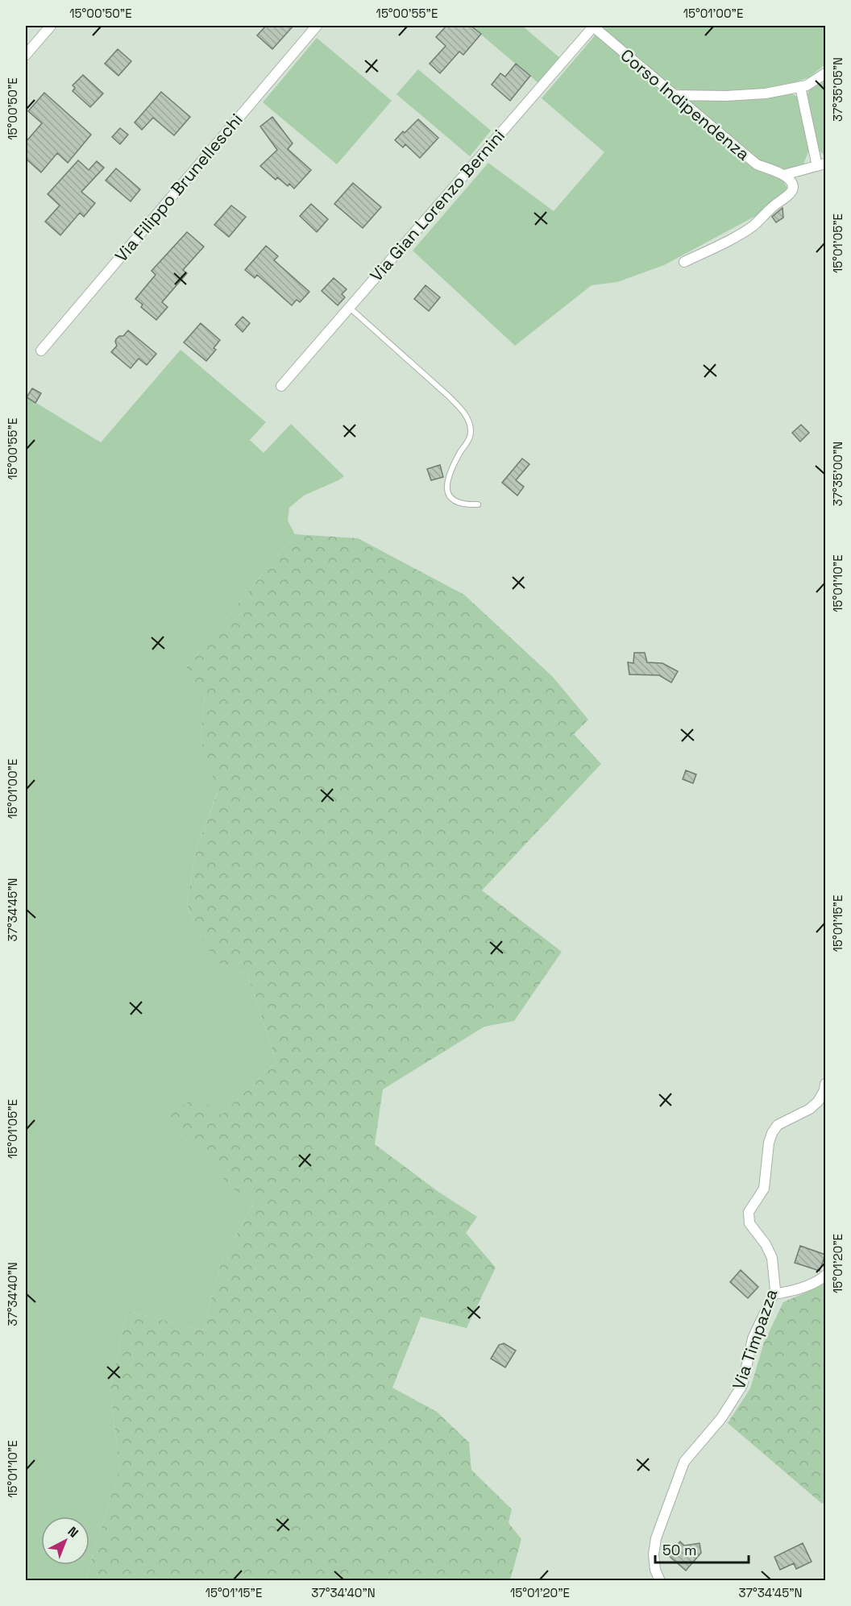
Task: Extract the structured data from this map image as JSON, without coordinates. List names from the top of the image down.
{
  "streets": {
    "street": [
      "Corso Indipendenza",
      "Via Filippo Brunelleschi",
      "Via Gian Lorenzo Bernini",
      "Via Timpazza"
    ]
  },
  "crossings": [
    ["Corso Indipendenza", "Via Gian Lorenzo Bernini"]
  ],
  "scale_bar": "50 m",
  "north": "top right",
  "coordinates": [
    "15°00'50\"E",
    "15°00'55\"E",
    "15°01'00\"E",
    "37°35'05\"N",
    "15°01'05\"E",
    "37°35'00\"N",
    "15°01'10\"E",
    "37°34'45\"N",
    "15°01'15\"E",
    "15°01'20\"E",
    "37°34'40\"N"
  ]
}
